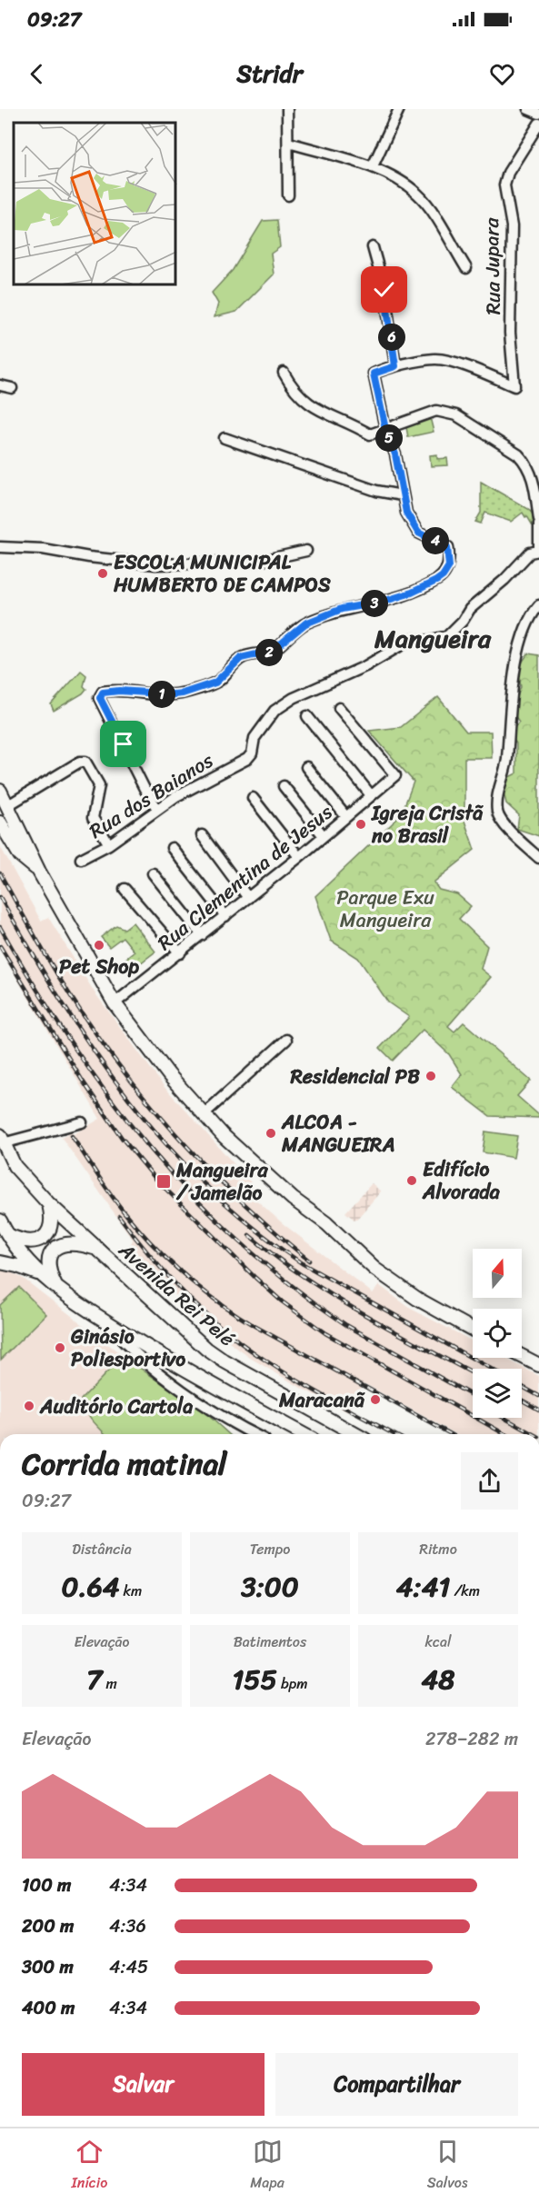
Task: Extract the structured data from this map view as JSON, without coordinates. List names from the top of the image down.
{
  "streets": {
    "main road": ["Avenida Rei Pelé"],
    "street": ["Rua Jupara", "Rua dos Baianos", "Rua Clementina de Jesus"]
  },
  "districts": ["Mangueira"],
  "parks": ["Parque Exu Mangueira"],
  "places": {
    "other": [
      "ESCOLA MUNICIPAL HUMBERTO DE CAMPOS",
      "Igreja Cristã no Brasil",
      "Pet Shop",
      "Residencial PB",
      "ALCOA - MANGUEIRA",
      "Edifício Alvorada",
      "Ginásio Poliesportivo",
      "Maracanã",
      "Auditório Cartola"
    ],
    "transit": ["Mangueira / Jamelão"]
  },
  "north": "top",
  "page": {
    "status": "09:27",
    "header": "Stridr",
    "pins": [
      "6",
      "5",
      "4",
      "3",
      "2",
      "1"
    ],
    "heading": ["Corrida matinal", "09:27"],
    "stats": [
      ["Distância", "0.64 km"],
      ["Tempo", "3:00"],
      ["Ritmo", "4:41 /km"],
      ["Elevação", "7 m"],
      ["Batimentos", "155 bpm"],
      ["kcal", "48"]
    ],
    "chart": ["Elevação", "278–282 m"],
    "list": [
      {
        "name": "100 m",
        "note": "4:34"
      },
      {
        "name": "200 m",
        "note": "4:36"
      },
      {
        "name": "300 m",
        "note": "4:45"
      },
      {
        "name": "400 m",
        "note": "4:34"
      }
    ],
    "buttons": ["Salvar", "Compartilhar"],
    "tabs": ["Início", "Mapa", "Salvos"]
  }
}
